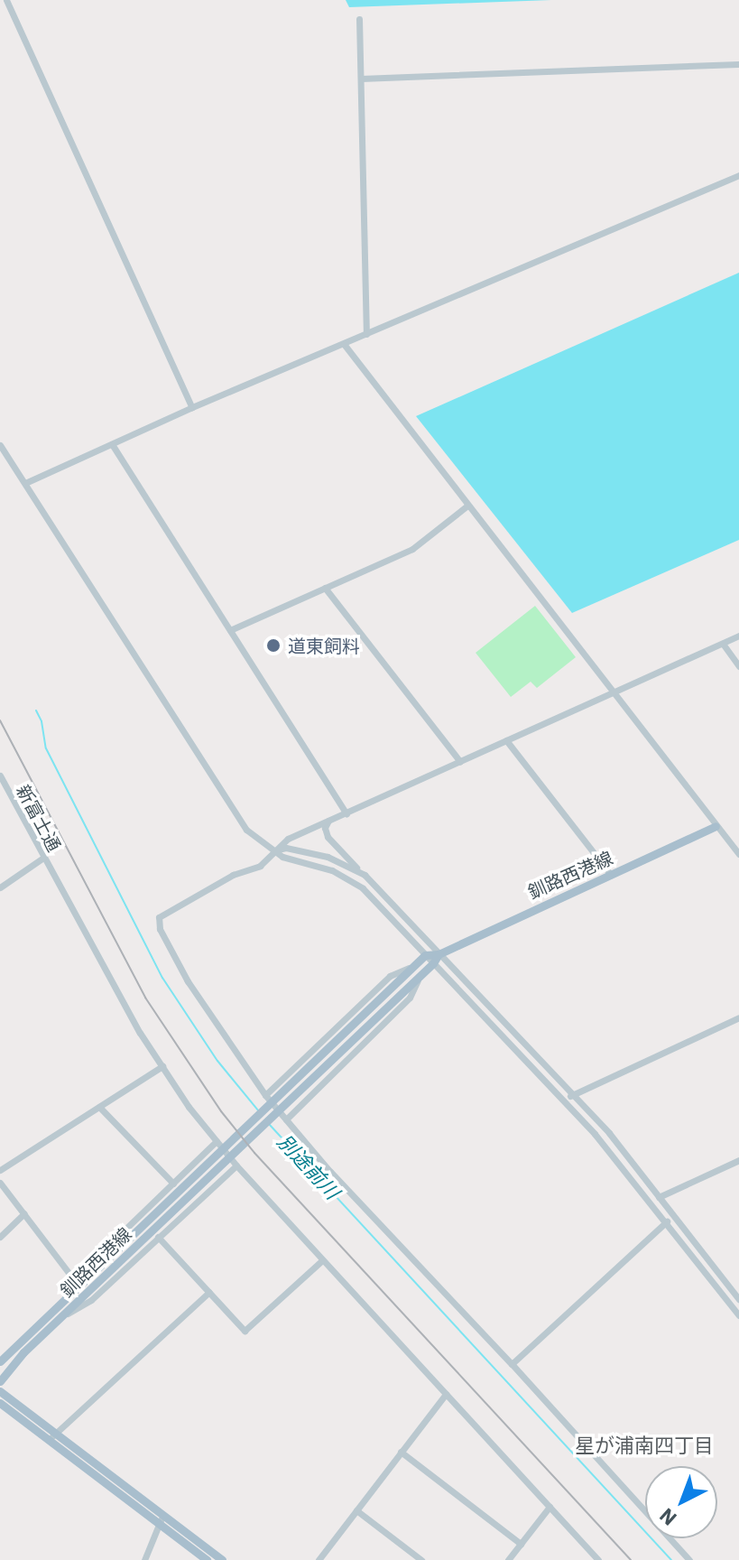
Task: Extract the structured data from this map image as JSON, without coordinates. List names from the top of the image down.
{
  "streets": {
    "main road": ["釧路西港線"],
    "street": ["新富士通"]
  },
  "districts": ["星が浦南四丁目"],
  "water": ["別途前川"],
  "places": ["道東飼料"],
  "north": "bottom left"
}
